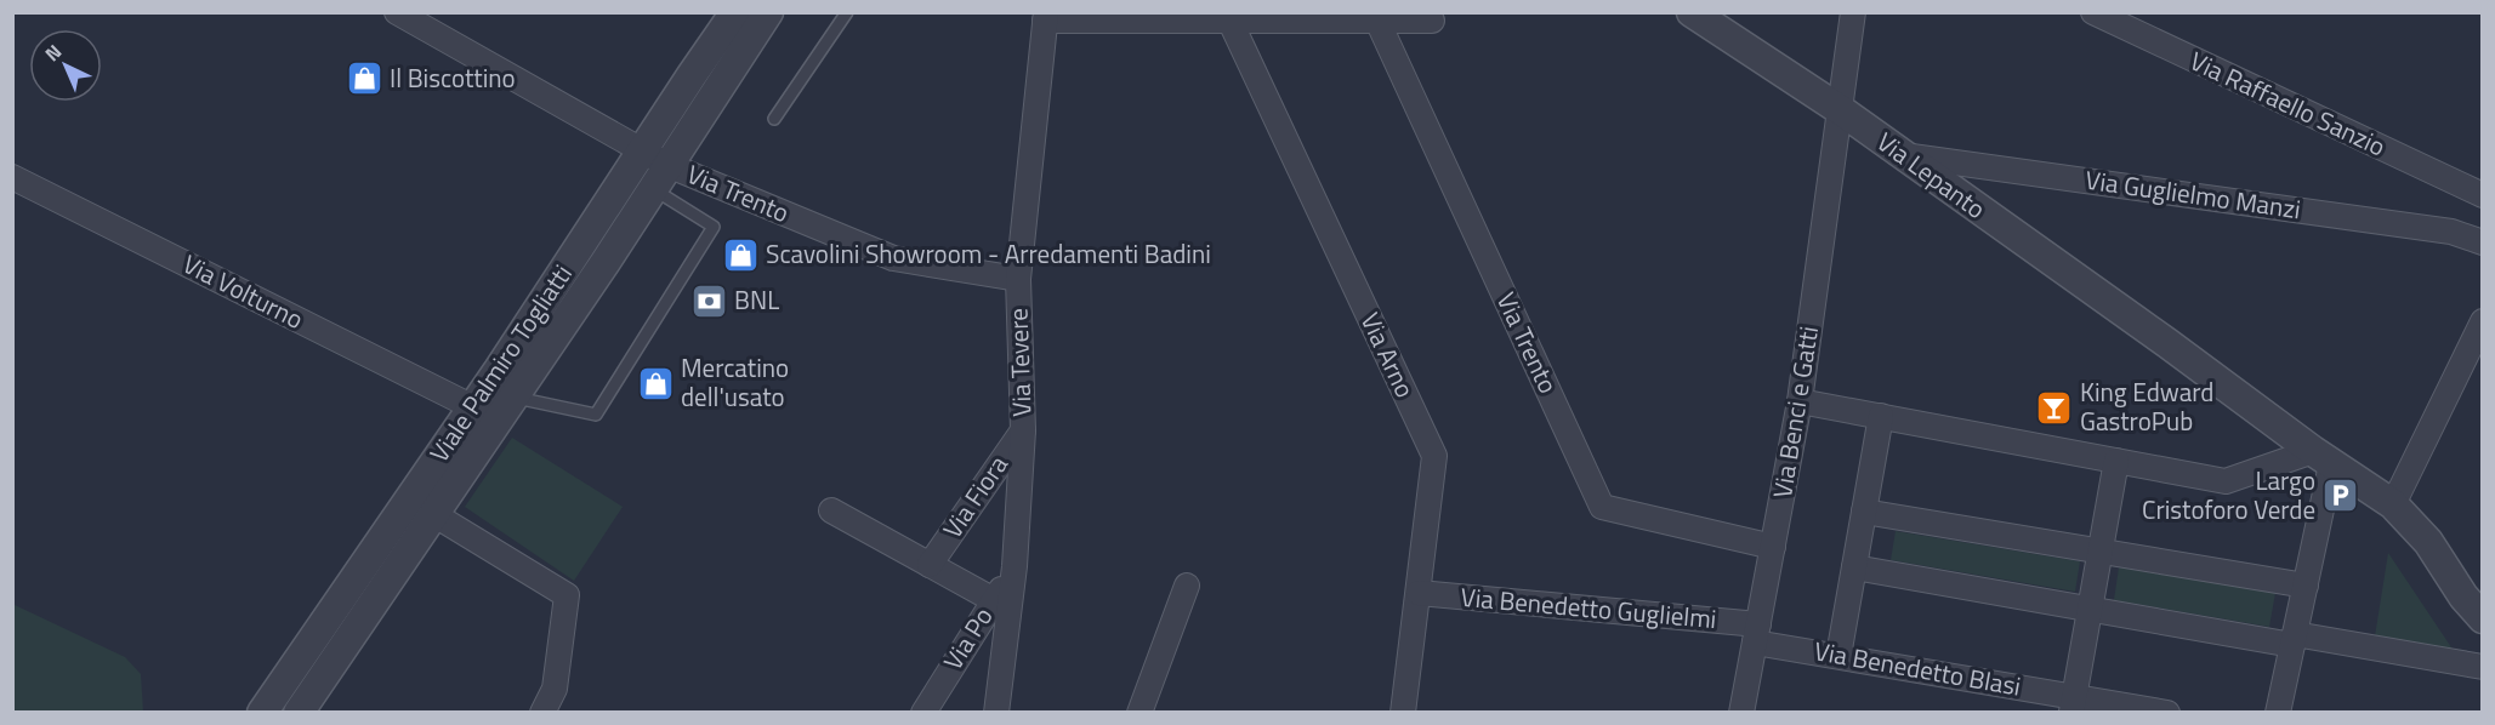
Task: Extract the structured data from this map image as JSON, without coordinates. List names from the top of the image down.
{
  "streets": {
    "street": [
      "Via Raffaello Sanzio",
      "Via Lepanto",
      "Via Trento",
      "Via Guglielmo Manzi",
      "Via Volturno",
      "Via Arno",
      "Via Tevere",
      "Viale Palmiro Togliatti",
      "Via Benci e Gatti",
      "Via Fiora",
      "Via Benedetto Guglielmi",
      "Via Po",
      "Via Benedetto Blasi"
    ]
  },
  "crossings": [
    ["Via Lepanto", "Via Guglielmo Manzi"],
    ["Via Lepanto", "Via Benci e Gatti"],
    ["Via Trento", "Via Tevere"],
    ["Via Trento", "Viale Palmiro Togliatti"],
    ["Via Trento", "Via Benci e Gatti"],
    ["Via Volturno", "Viale Palmiro Togliatti"],
    ["Via Arno", "Via Benedetto Guglielmi"],
    ["Via Tevere", "Via Fiora"],
    ["Via Tevere", "Via Po"],
    ["Via Benci e Gatti", "Via Benedetto Guglielmi"],
    ["Via Benci e Gatti", "Via Benedetto Blasi"],
    ["Via Benedetto Guglielmi", "Via Benedetto Blasi"]
  ],
  "places": {
    "shop": ["Il Biscottino", "Scavolini Showroom - Arredamenti Badini", "Mercatino dell'usato"],
    "bank": ["BNL"],
    "bar": ["King Edward GastroPub"],
    "parking": ["Largo Cristoforo Verde"]
  },
  "north": "top left"
}
